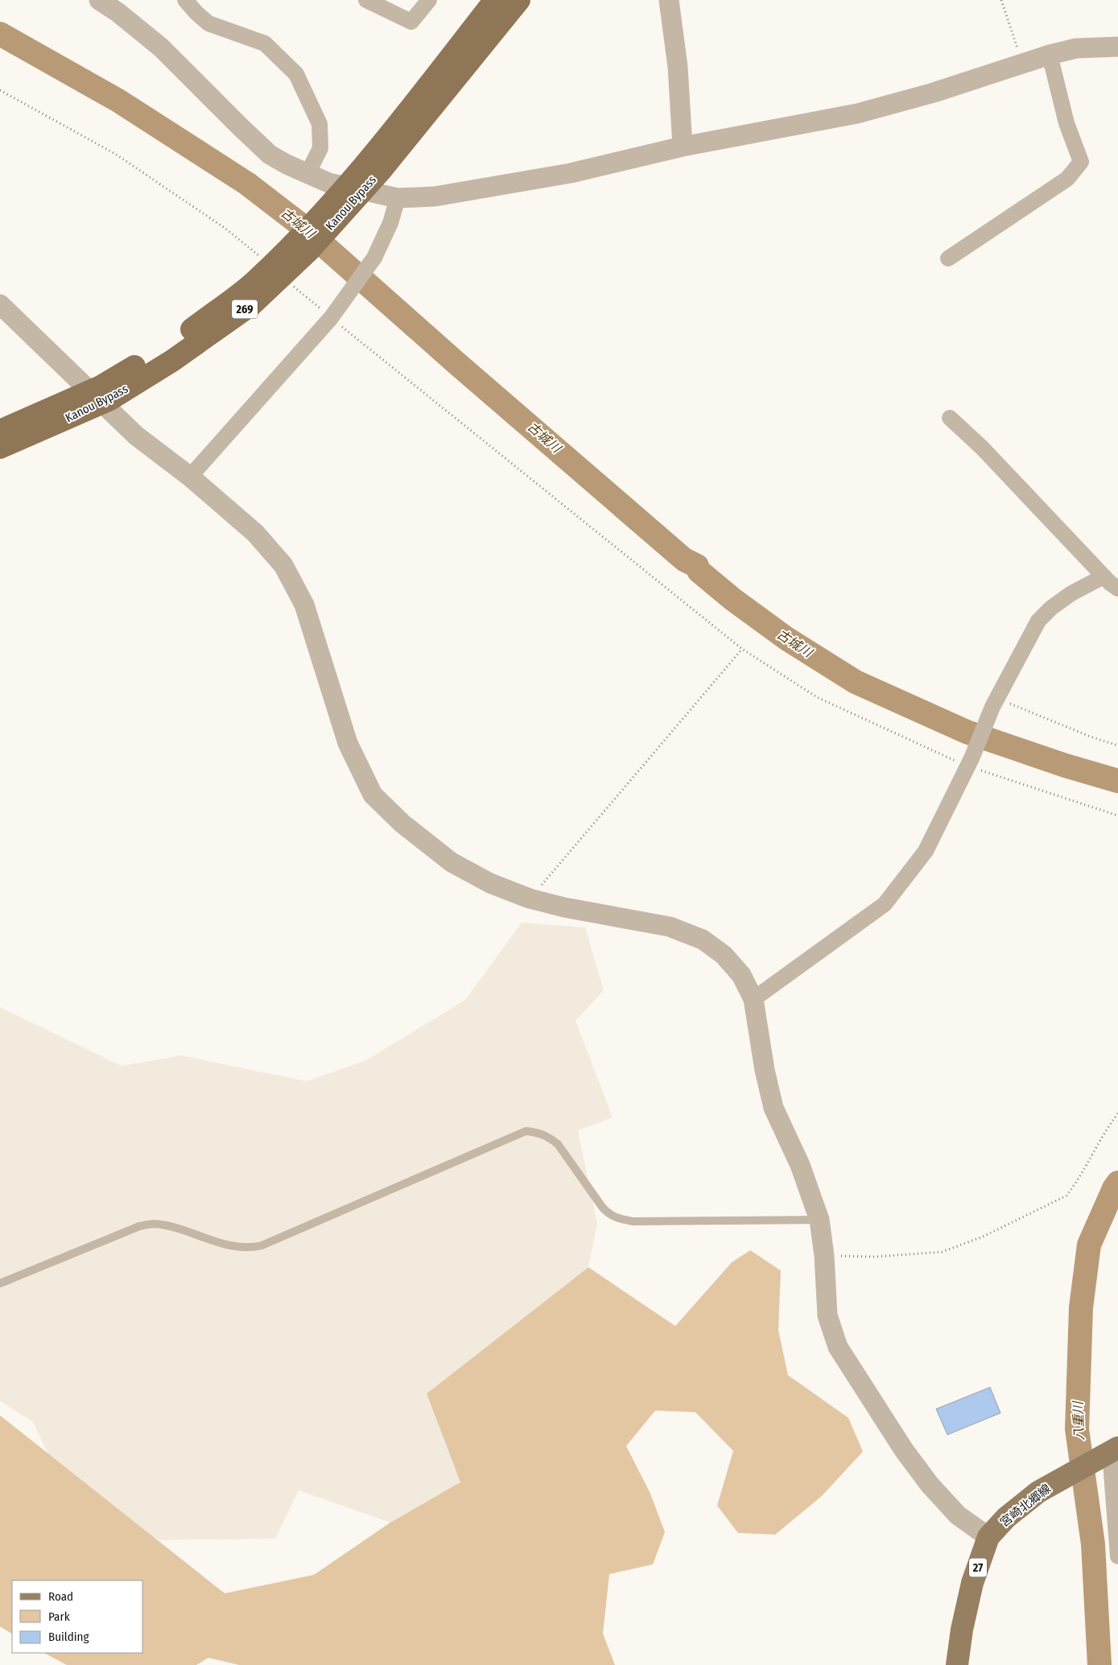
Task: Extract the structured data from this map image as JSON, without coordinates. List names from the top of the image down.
{
  "streets": {
    "highway": ["Kanou Bypass", "269"],
    "main road": ["宮崎北郷線", "27"]
  },
  "water": ["古城川", "八重川"],
  "legend": ["Road", "Park", "Building"]
}
